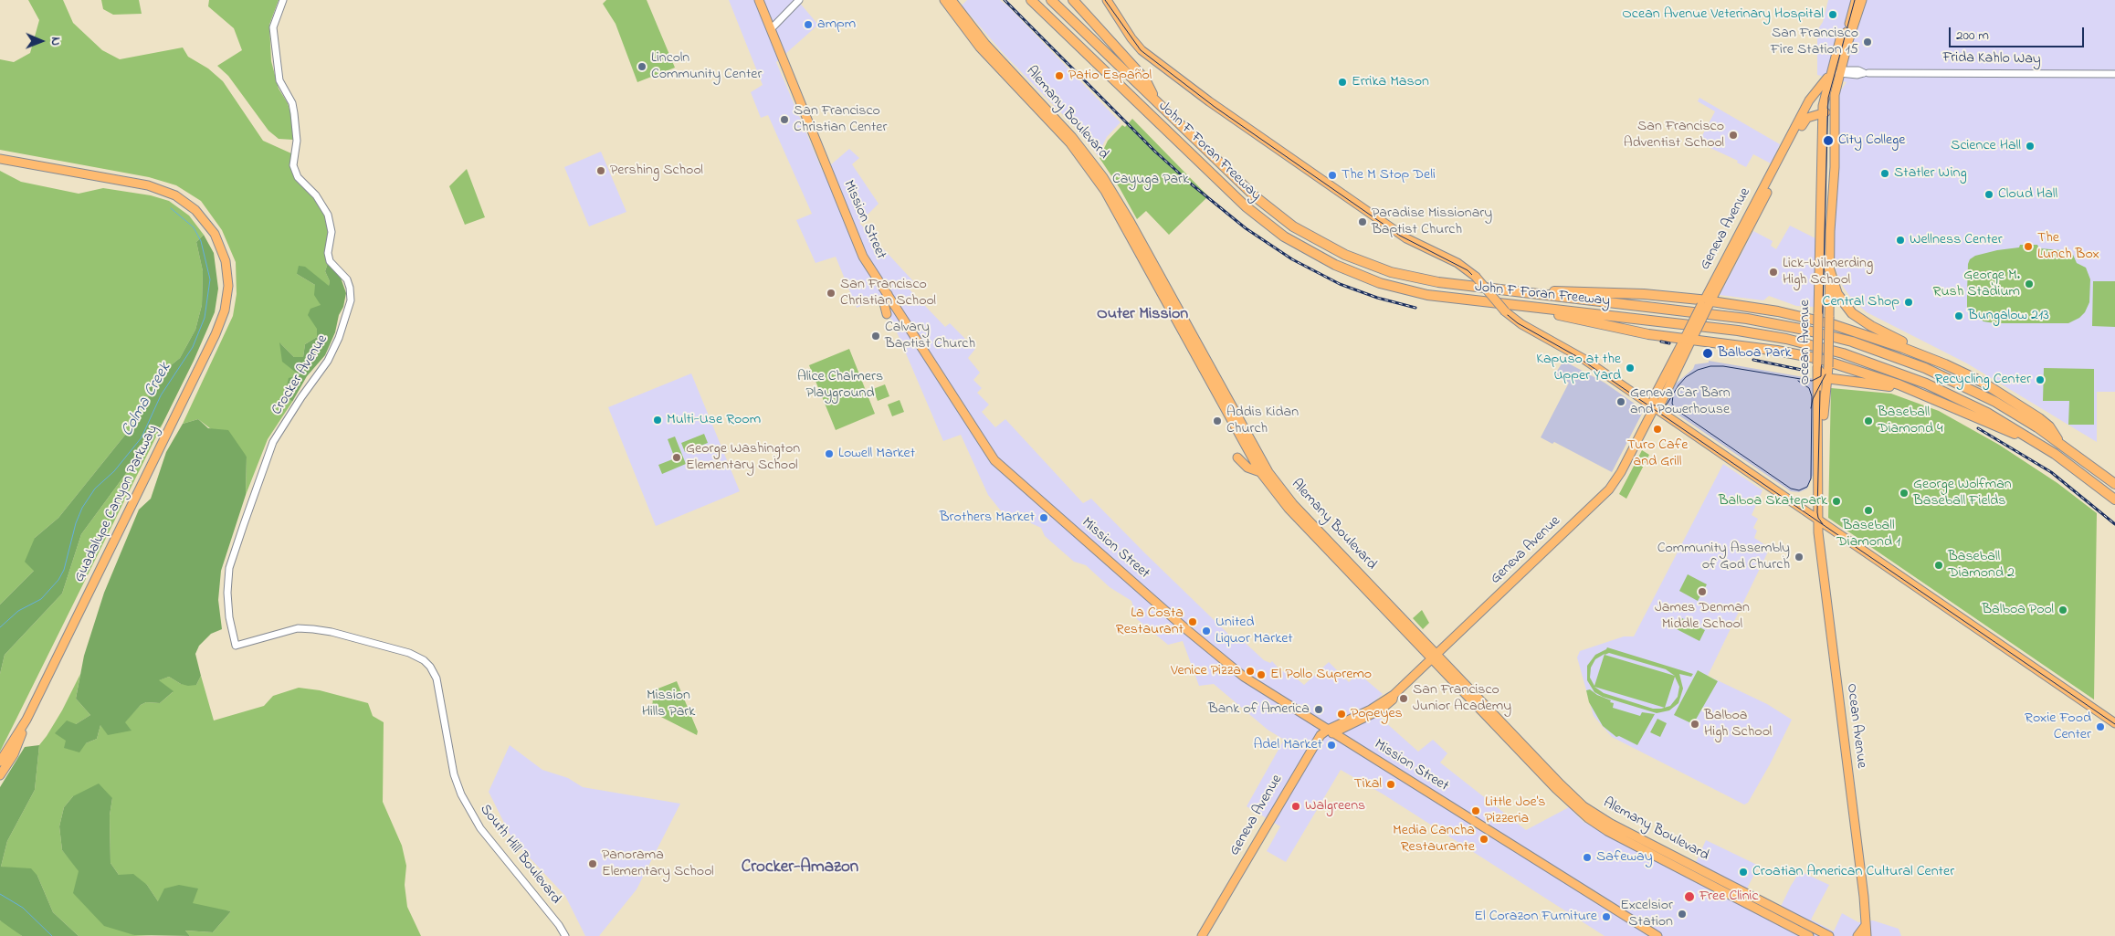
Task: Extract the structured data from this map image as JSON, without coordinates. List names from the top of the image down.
{
  "streets": {
    "highway": ["John F Foran Freeway"],
    "main road": [
      "Alemany Boulevard",
      "Mission Street",
      "Geneva Avenue",
      "Ocean Avenue",
      "Guadalupe Canyon Parkway"
    ],
    "street": ["Frida Kahlo Way", "Crocker Avenue", "South Hill Boulevard"]
  },
  "crossings": [
    ["Alemany Boulevard", "Geneva Avenue"],
    ["Mission Street", "Geneva Avenue"],
    ["Geneva Avenue", "Ocean Avenue"],
    ["Crocker Avenue", "South Hill Boulevard"]
  ],
  "districts": ["Outer Mission", "Crocker-Amazon"],
  "water": ["Colma Creek"],
  "parks": ["Cayuga Park", "Alice Chalmers Playground", "Mission Hills Park"],
  "places": [
    "Ocean Avenue Veterinary Hospital",
    "ampm",
    "San Francisco Fire Station 15",
    "Lincoln Community Center",
    "Patio Español",
    "Errika Mason",
    "San Francisco Christian Center",
    "San Francisco Adventist School",
    "City College",
    "Science Hall",
    "Pershing School",
    "Statler Wing",
    "The M Stop Deli",
    "Cloud Hall",
    "Paradise Missionary Baptist Church",
    "Wellness Center",
    "The Lunch Box",
    "Lick-Wilmerding High School",
    "George M. Rush Stadium",
    "San Francisco Christian School",
    "Central Shop",
    "Bungalow 213",
    "Calvary Baptist Church",
    "Balboa Park",
    "Kapuso at the Upper Yard",
    "Recycling Center",
    "Geneva Car Barn and Powerhouse",
    "Multi-Use Room",
    "Addis Kidan Church",
    "Baseball Diamond 4",
    "Turo Cafe and Grill",
    "Lowell Market",
    "George Washington Elementary School",
    "George Wolfman Baseball Fields",
    "Balboa Skatepark",
    "Baseball Diamond 1",
    "Brothers Market",
    "Community Assembly of God Church",
    "Baseball Diamond 2",
    "James Denman Middle School",
    "Balboa Pool",
    "La Costa Restaurant",
    "United Liquor Market",
    "Venice Pizza",
    "El Pollo Supremo",
    "San Francisco Junior Academy",
    "Bank of America",
    "Popeyes",
    "Balboa High School",
    "Roxie Food Center",
    "Adel Market",
    "Tikal",
    "Walgreens",
    "Little Joe's Pizzeria",
    "Media Cancha Restaurante",
    "Safeway",
    "Panorama Elementary School",
    "Croatian American Cultural Center",
    "Free Clinic",
    "Excelsior Station",
    "El Corazon Furniture"
  ],
  "scale_bar": "200 m",
  "north": "right"
}
